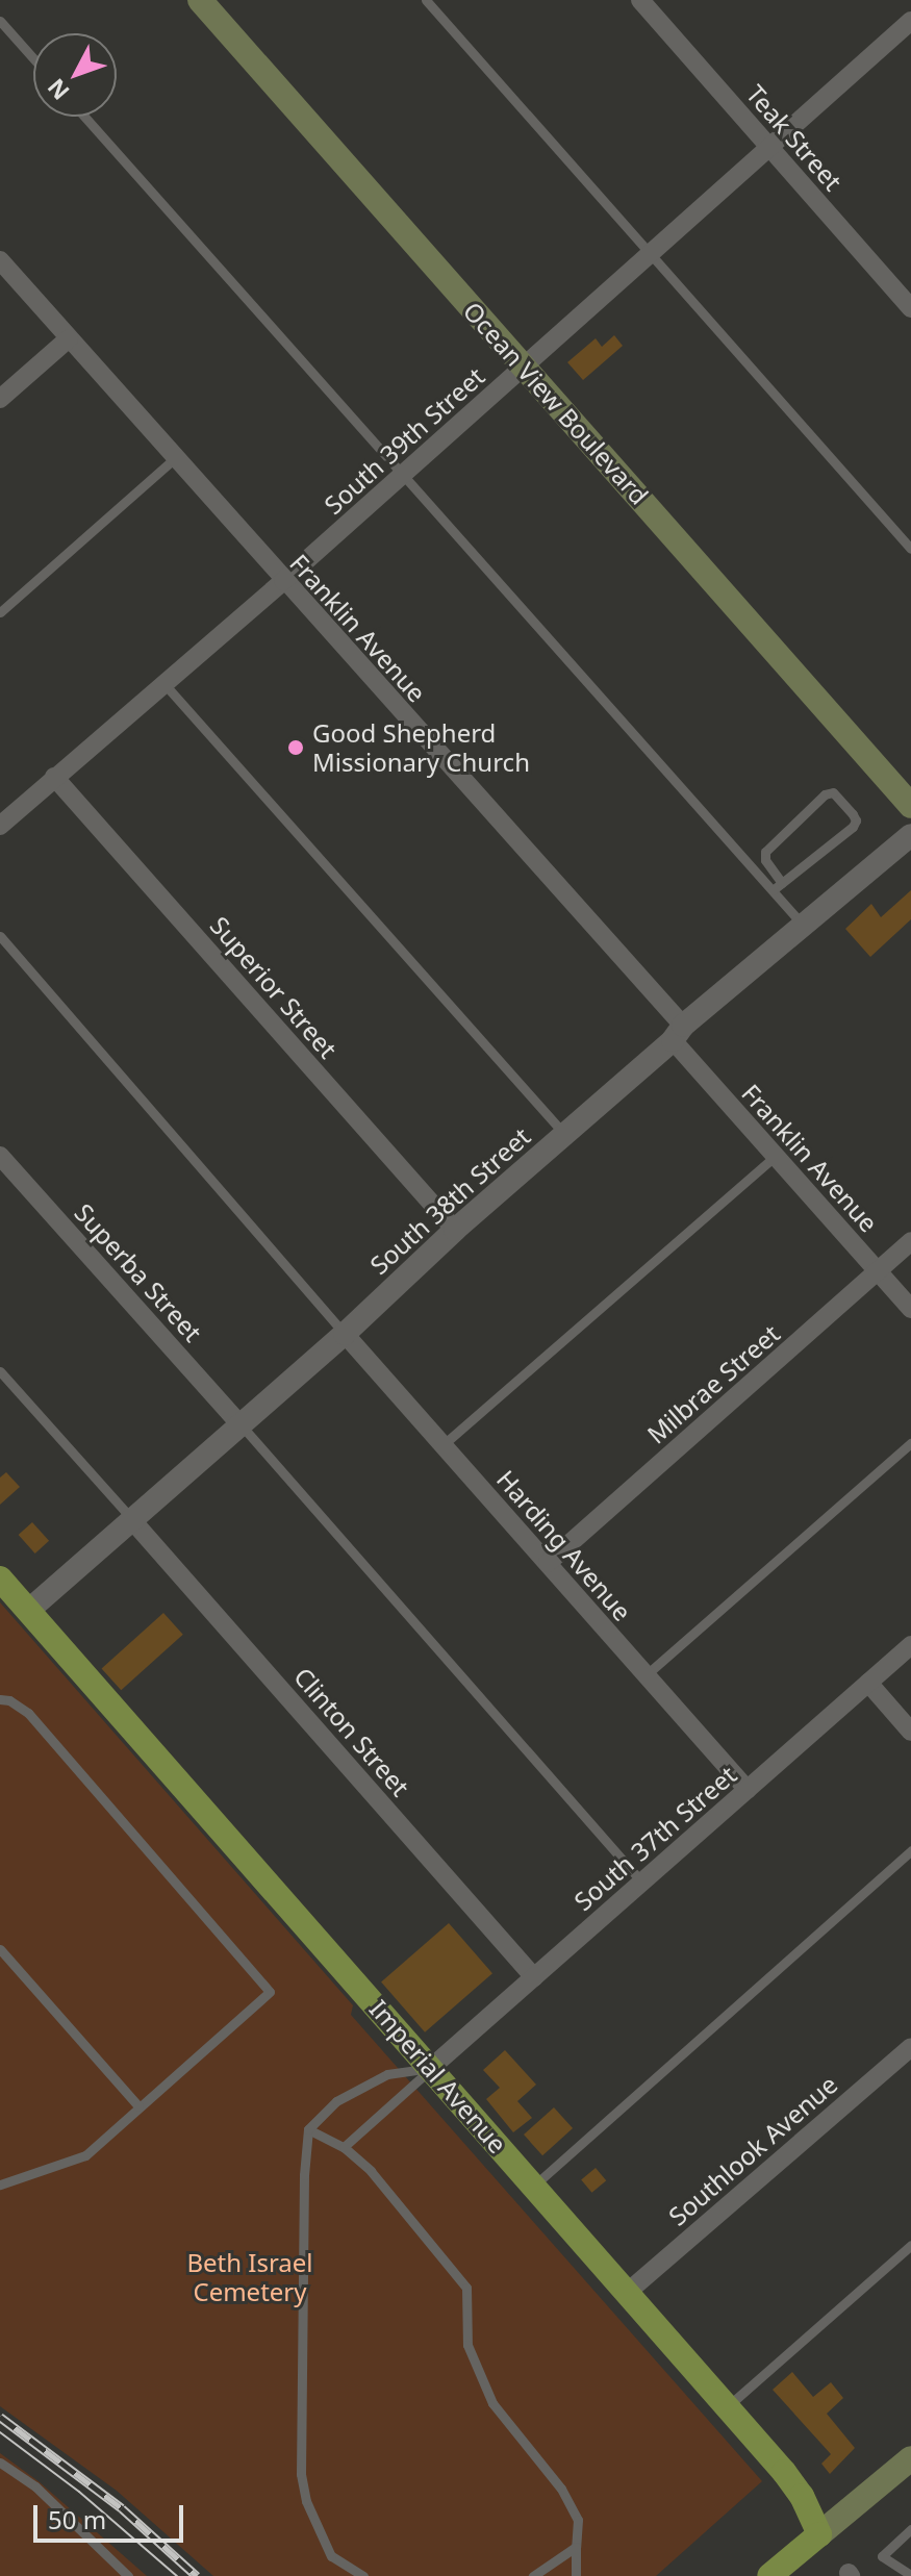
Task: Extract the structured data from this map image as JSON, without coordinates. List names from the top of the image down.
{
  "streets": {
    "main road": ["Ocean View Boulevard", "Imperial Avenue"],
    "street": [
      "Teak Street",
      "South 39th Street",
      "Franklin Avenue",
      "Superior Street",
      "South 38th Street",
      "Superba Street",
      "Milbrae Street",
      "Harding Avenue",
      "Clinton Street",
      "South 37th Street",
      "Southlook Avenue"
    ]
  },
  "crossings": [
    ["Teak Street", "South 39th Street"],
    ["Ocean View Boulevard", "South 39th Street"],
    ["South 39th Street", "Franklin Avenue"],
    ["South 39th Street", "Superior Street"],
    ["Franklin Avenue", "South 38th Street"],
    ["Franklin Avenue", "Milbrae Street"],
    ["Superior Street", "South 38th Street"],
    ["South 38th Street", "Superba Street"],
    ["South 38th Street", "Harding Avenue"],
    ["South 38th Street", "Clinton Street"],
    ["South 38th Street", "Imperial Avenue"],
    ["Milbrae Street", "Harding Avenue"],
    ["Harding Avenue", "South 37th Street"],
    ["Clinton Street", "South 37th Street"],
    ["South 37th Street", "Imperial Avenue"],
    ["Imperial Avenue", "Southlook Avenue"]
  ],
  "parks": ["Beth Israel Cemetery"],
  "places": ["Good Shepherd Missionary Church"],
  "scale_bar": "50 m",
  "north": "bottom left"
}
